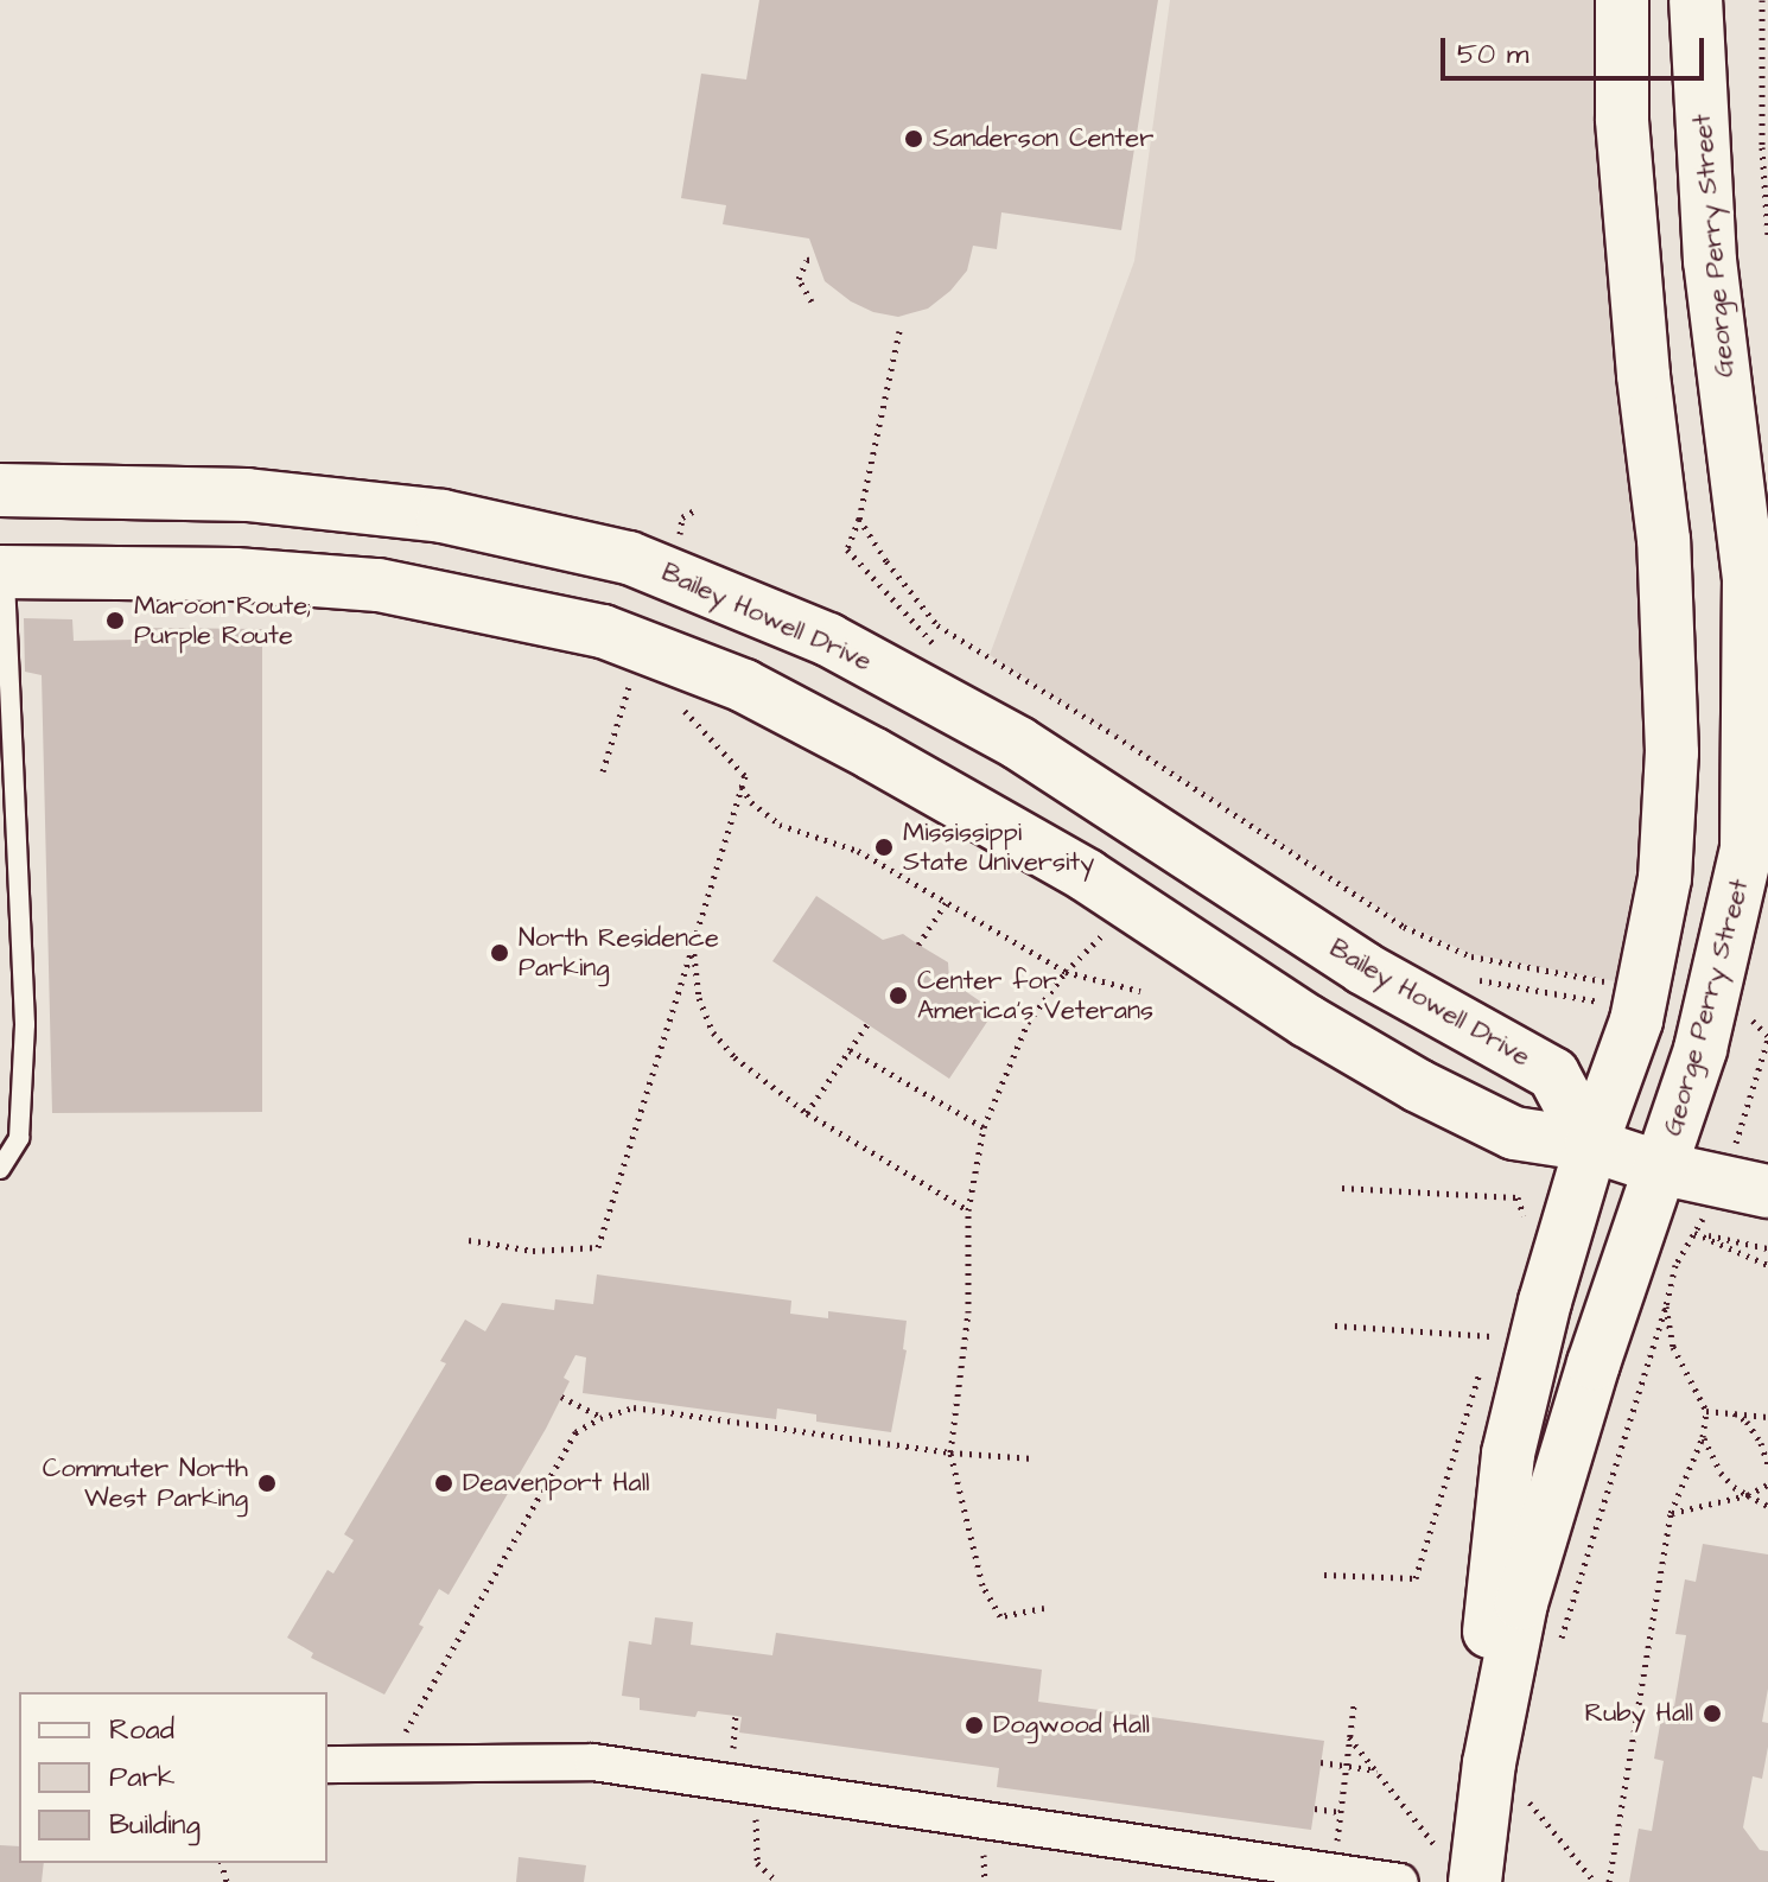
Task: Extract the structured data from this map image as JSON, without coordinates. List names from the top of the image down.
{
  "streets": {
    "street": ["George Perry Street", "Bailey Howell Drive"]
  },
  "crossings": [
    ["George Perry Street", "Bailey Howell Drive"]
  ],
  "places": [
    "Sanderson Center",
    "Maroon Route; Purple Route",
    "Mississippi State University",
    "North Residence Parking",
    "Center for America's Veterans",
    "Commuter North West Parking",
    "Deavenport Hall",
    "Ruby Hall",
    "Dogwood Hall"
  ],
  "legend": ["Road", "Park", "Building"],
  "scale_bar": "50 m"
}
